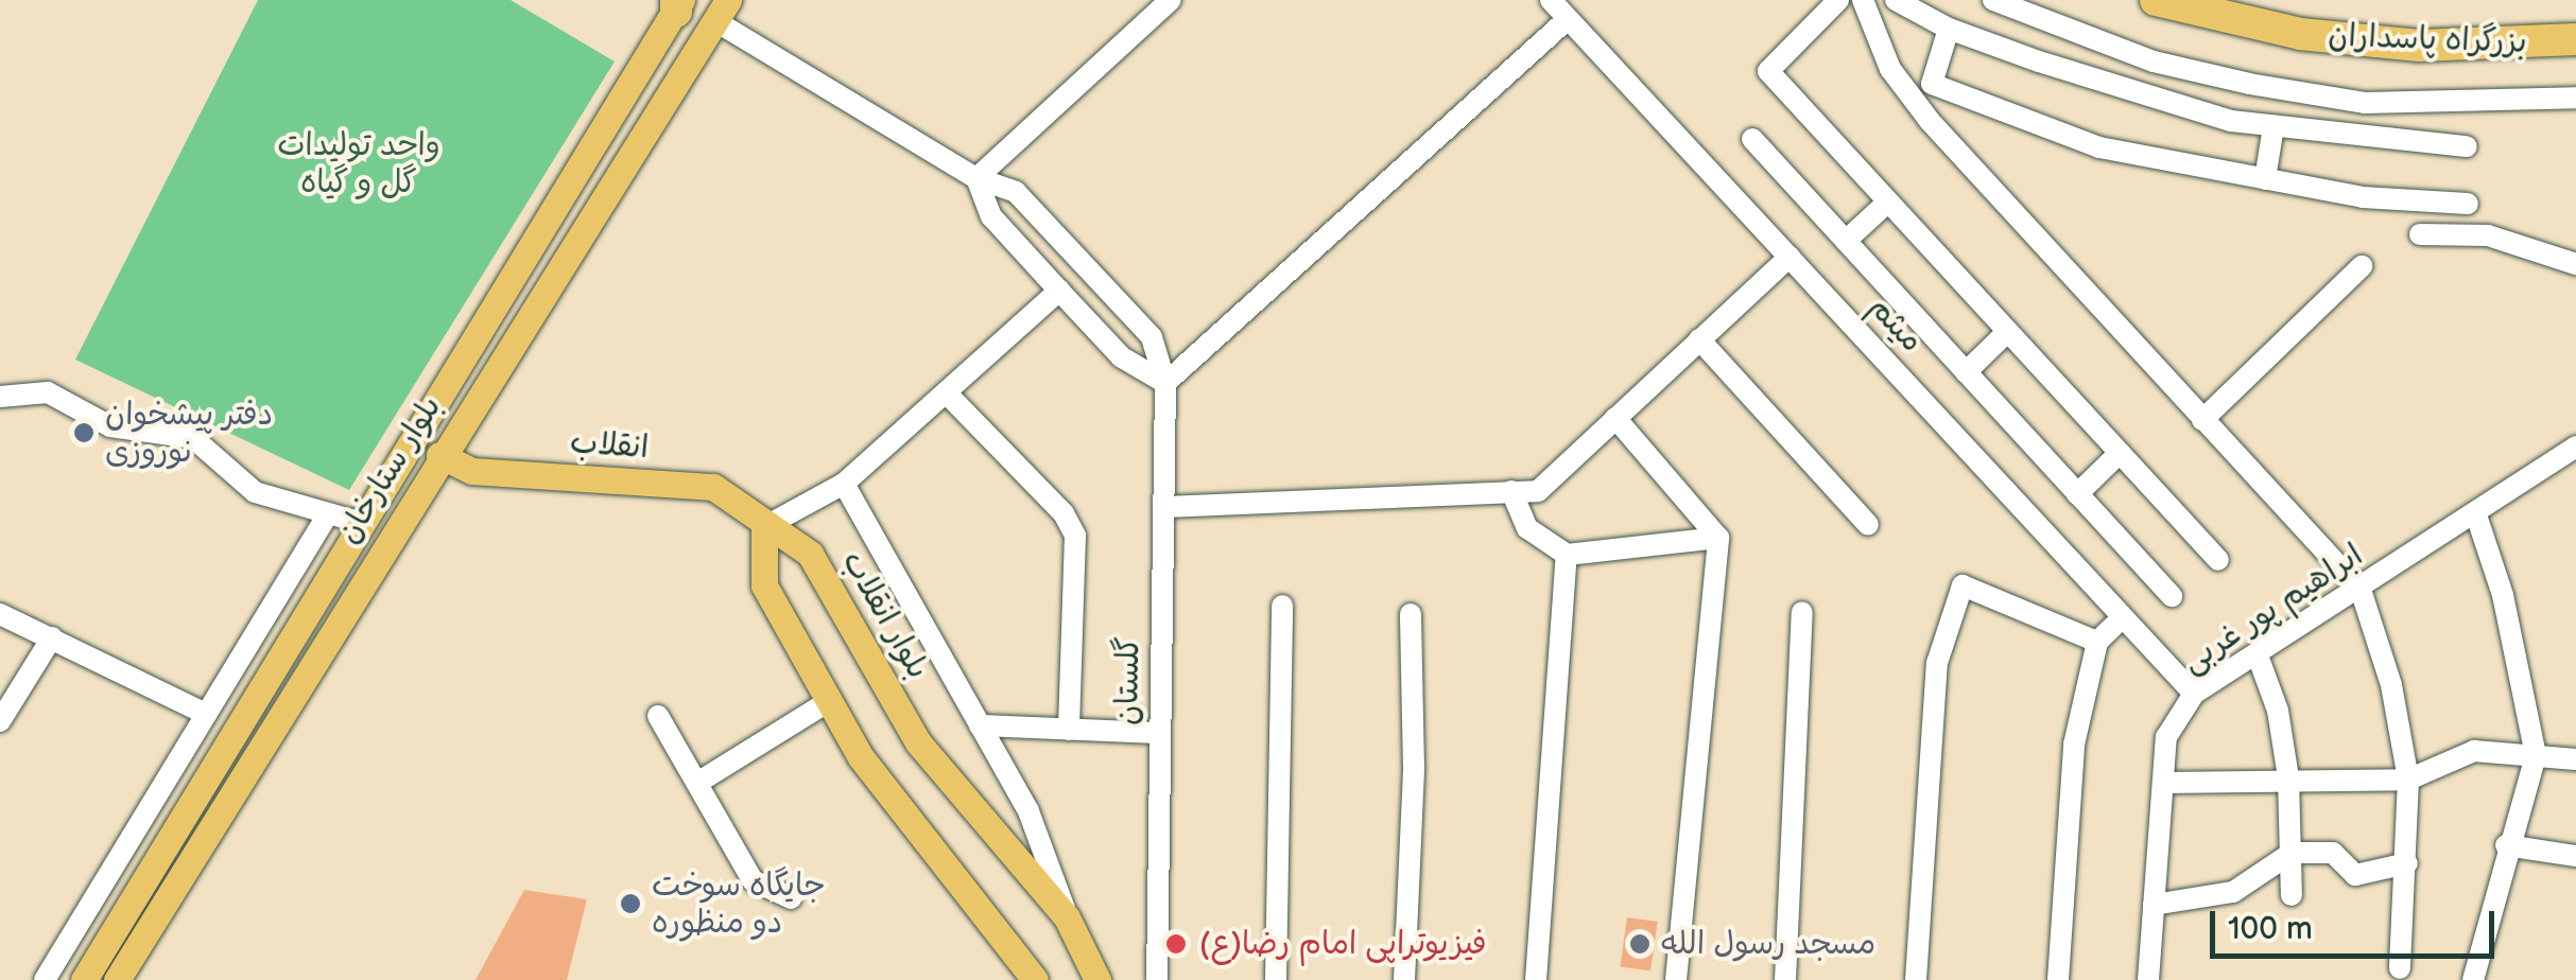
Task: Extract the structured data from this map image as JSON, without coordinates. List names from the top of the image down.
{
  "streets": {
    "highway": ["بزرگراه پاسداران"],
    "main road": ["انقلاب", "بلوار ستارخان", "بلوار انقلاب"],
    "street": ["میثم", "ابراهیم پور غربی", "گلستان"]
  },
  "crossings": [
    ["میثم", "ابراهیم پور غربی"],
    ["انقلاب", "بلوار ستارخان"],
    ["انقلاب", "بلوار انقلاب"],
    ["بلوار ستارخان", "گلستان"]
  ],
  "parks": ["واحد تولیدات گل و گیاه"],
  "places": [
    "دفتر پیشخوان نوروزی",
    "جایگاه سوخت دو منظوره",
    "فیزیوتراپی امام رضا(ع)",
    "مسجد رسول الله"
  ],
  "scale_bar": "100 m"
}
